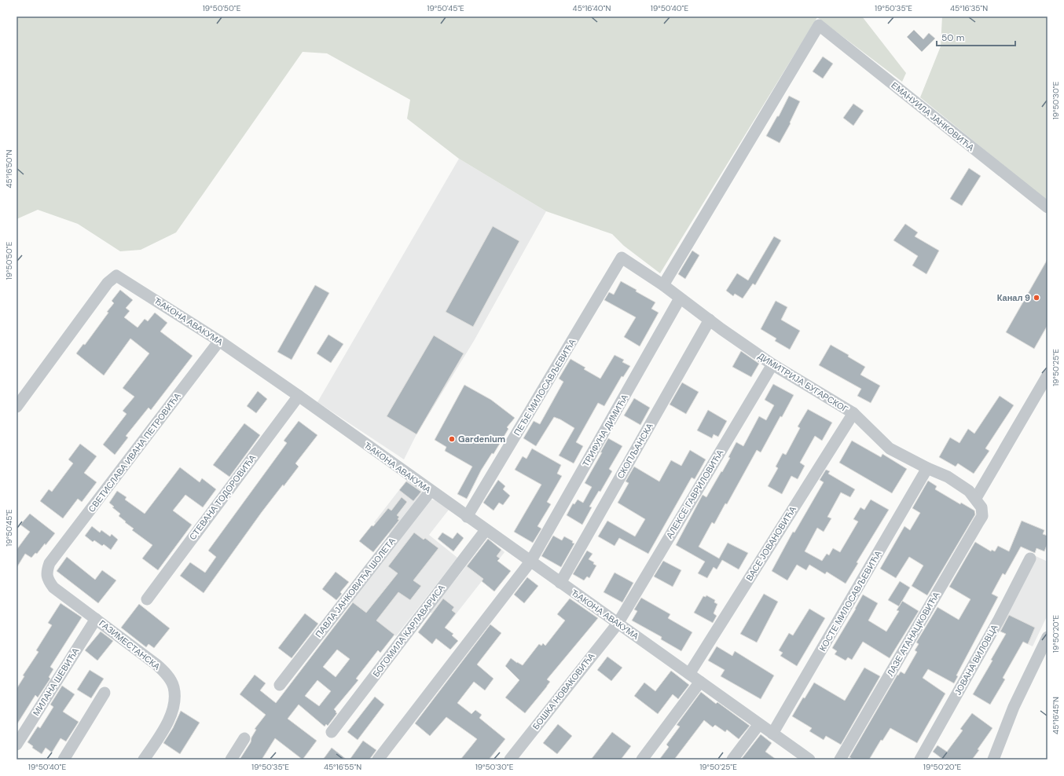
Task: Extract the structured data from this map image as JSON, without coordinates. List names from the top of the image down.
{
  "streets": {
    "street": [
      "ЕМАНУИЛА ЈАНКОВИЋА",
      "ЂАКОНА АВАКУМА",
      "ДИМИТРИЈА БУГАРСКОГ",
      "ПЕЂЕ МИЛОСАВЉЕВИЋА",
      "ТРИФУНА ДИМИЋА",
      "СКОПЉАНСКА",
      "СВЕТИСЛАВА ИВАНА ПЕТРОВИЋА",
      "АЛЕКСЕ ГАВРИЛОВИЋА",
      "СТЕВАНА ТОДОРОВИЋА",
      "ВАСЕ ЈОВАНОВИЋА",
      "ПАВЛА ЈАНКОВИЋА ШОЛЕТА",
      "КОСТЕ МИЛОСАВЉЕВИЋА",
      "БОГОМИЛА КАРЛАВАРИСА",
      "ЛАЗЕ АТАНАЦКОВИЋА",
      "ГАЗИМЕСТАНСКА",
      "ЈОВАНА ВИЛОВЦА",
      "МИЛАНА ШЕВИЋА",
      "БОШКА НОВАКОВИЋА"
    ]
  },
  "crossings": [
    ["ЕМАНУИЛА ЈАНКОВИЋА", "ДИМИТРИЈА БУГАРСКОГ"],
    ["ЂАКОНА АВАКУМА", "ПЕЂЕ МИЛОСАВЉЕВИЋА"],
    ["ЂАКОНА АВАКУМА", "ТРИФУНА ДИМИЋА"],
    ["ЂАКОНА АВАКУМА", "СКОПЉАНСКА"],
    ["ЂАКОНА АВАКУМА", "СВЕТИСЛАВА ИВАНА ПЕТРОВИЋА"],
    ["ЂАКОНА АВАКУМА", "АЛЕКСЕ ГАВРИЛОВИЋА"],
    ["ЂАКОНА АВАКУМА", "СТЕВАНА ТОДОРОВИЋА"],
    ["ЂАКОНА АВАКУМА", "ВАСЕ ЈОВАНОВИЋА"],
    ["ЂАКОНА АВАКУМА", "ПАВЛА ЈАНКОВИЋА ШОЛЕТА"],
    ["ЂАКОНА АВАКУМА", "КОСТЕ МИЛОСАВЉЕВИЋА"],
    ["ЂАКОНА АВАКУМА", "БОГОМИЛА КАРЛАВАРИСА"],
    ["ЂАКОНА АВАКУМА", "БОШКА НОВАКОВИЋА"],
    ["ДИМИТРИЈА БУГАРСКОГ", "ПЕЂЕ МИЛОСАВЉЕВИЋА"],
    ["ДИМИТРИЈА БУГАРСКОГ", "ТРИФУНА ДИМИЋА"],
    ["ДИМИТРИЈА БУГАРСКОГ", "СКОПЉАНСКА"],
    ["ДИМИТРИЈА БУГАРСКОГ", "АЛЕКСЕ ГАВРИЛОВИЋА"],
    ["ДИМИТРИЈА БУГАРСКОГ", "ВАСЕ ЈОВАНОВИЋА"],
    ["ДИМИТРИЈА БУГАРСКОГ", "КОСТЕ МИЛОСАВЉЕВИЋА"],
    ["ДИМИТРИЈА БУГАРСКОГ", "ЛАЗЕ АТАНАЦКОВИЋА"],
    ["СВЕТИСЛАВА ИВАНА ПЕТРОВИЋА", "ГАЗИМЕСТАНСКА"],
    ["АЛЕКСЕ ГАВРИЛОВИЋА", "БОШКА НОВАКОВИЋА"],
    ["ГАЗИМЕСТАНСКА", "МИЛАНА ШЕВИЋА"]
  ],
  "places": ["Канал 9", "Gardenium"],
  "scale_bar": "50 m",
  "coordinates": [
    "19°50'50\"E",
    "19°50'45\"E",
    "45°16'40\"N",
    "19°50'40\"E",
    "19°50'35\"E",
    "45°16'35\"N",
    "19°50'30\"E",
    "45°16'50\"N",
    "19°50'25\"E",
    "19°50'20\"E",
    "45°16'45\"N",
    "45°16'55\"N"
  ]
}
